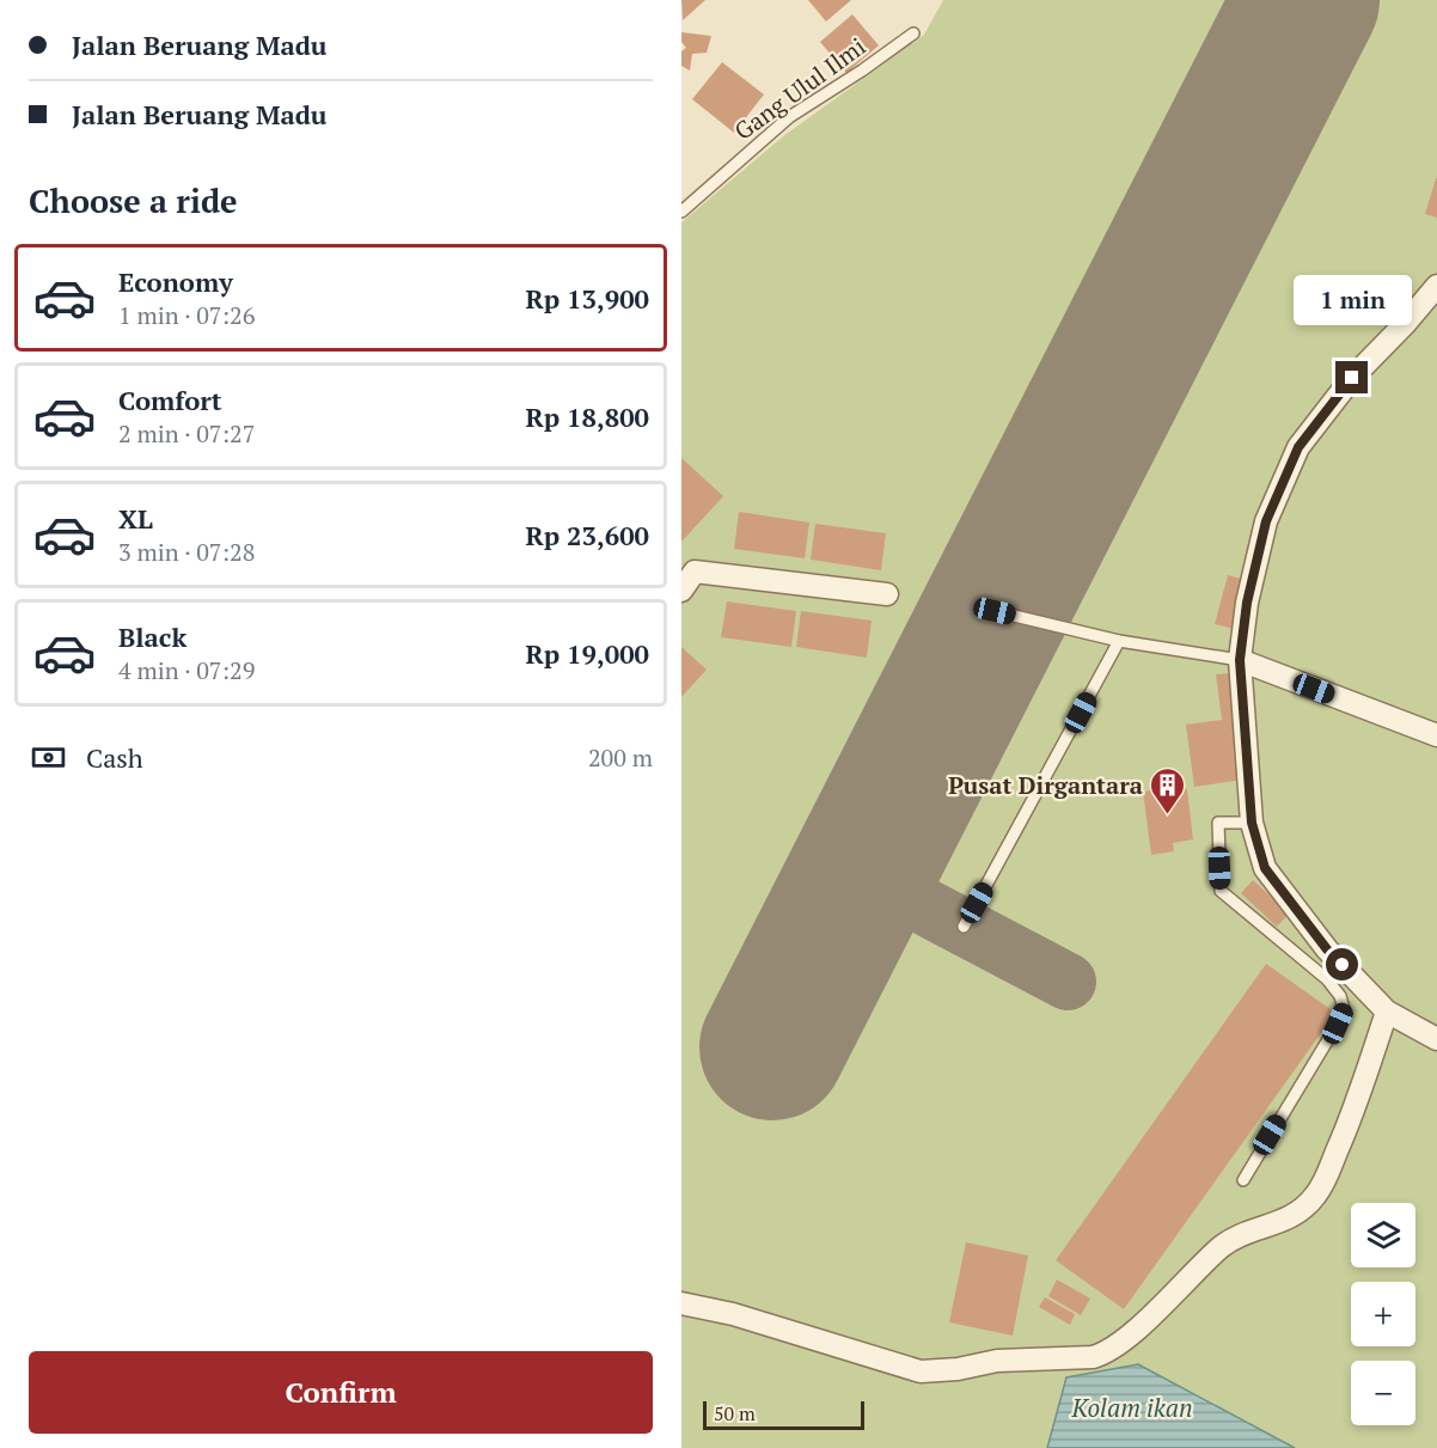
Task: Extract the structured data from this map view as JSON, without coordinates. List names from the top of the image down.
{
  "streets": {
    "lane": ["Gang Ulul Ilmi"]
  },
  "water": ["Kolam ikan"],
  "places": {
    "building": ["Pusat Dirgantara"]
  },
  "scale_bar": "50 m",
  "page": {
    "banner": ["Jalan Beruang Madu", "Jalan Beruang Madu"],
    "heading": "Choose a ride",
    "list": [
      {
        "name": "Economy",
        "note": "1 min · 07:26",
        "value": "Rp 13,900"
      },
      {
        "name": "Comfort",
        "note": "2 min · 07:27",
        "value": "Rp 18,800"
      },
      {
        "name": "XL",
        "note": "3 min · 07:28",
        "value": "Rp 23,600"
      },
      {
        "name": "Black",
        "note": "4 min · 07:29",
        "value": "Rp 19,000"
      }
    ],
    "bubble": "1 min",
    "pay": ["Cash", "200 m"],
    "map_buttons": ["+", "−"],
    "buttons": "Confirm",
    "scale": "50 m"
  }
}
